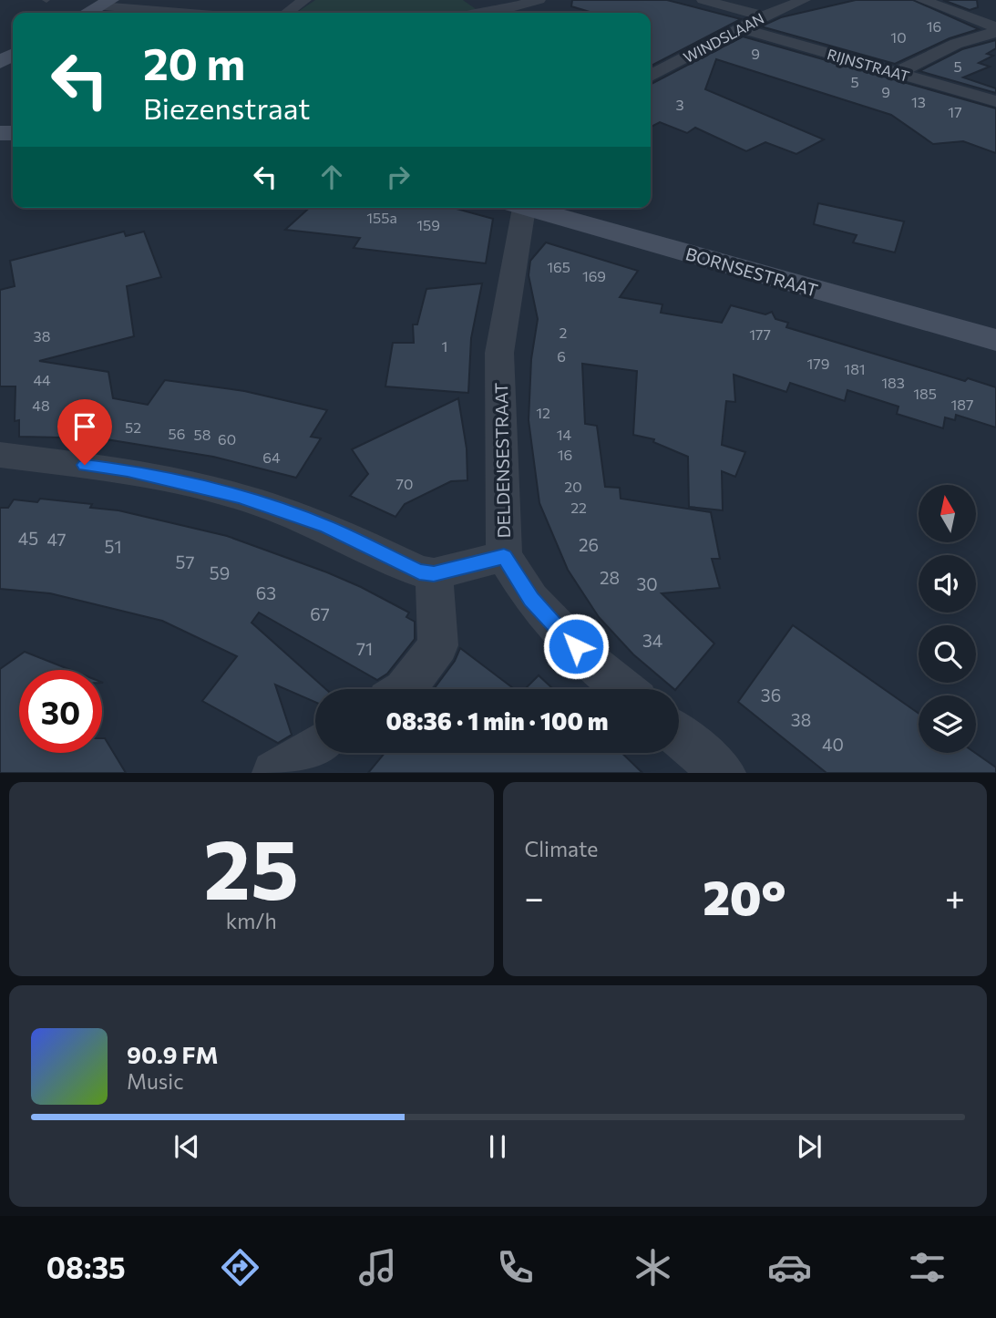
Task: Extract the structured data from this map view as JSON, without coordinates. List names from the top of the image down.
{
  "streets": {
    "street": [
      "WINDSLAAN",
      "RIJNSTRAAT",
      "BORNSESTRAAT",
      "DELDENSESTRAAT"
    ]
  },
  "crossings": [
    ["WINDSLAAN", "RIJNSTRAAT"]
  ],
  "house_numbers": [
    "16",
    "10",
    "9",
    "5",
    "5",
    "9",
    "13",
    "3",
    "17",
    "155a",
    "159",
    "165",
    "169",
    "2",
    "177",
    "38",
    "1",
    "6",
    "179",
    "181",
    "44",
    "183",
    "185",
    "187",
    "48",
    "12",
    "52",
    "56",
    "58",
    "14",
    "60",
    "16",
    "64",
    "70",
    "20",
    "22",
    "45",
    "47",
    "26",
    "51",
    "57",
    "59",
    "28",
    "30",
    "63",
    "67",
    "34",
    "71",
    "36",
    "38",
    "40"
  ],
  "north": "top",
  "page": {
    "turn": ["20 m", "Biezenstraat"],
    "limit": "30",
    "trip": "08:36 · 1 min · 100 m",
    "tile": [
      ["25", "km/h"],
      "Climate"
    ],
    "heat": ["−", "20°", "+"],
    "song": ["90.9 FM", "Music"],
    "tabs": "08:35"
  }
}
